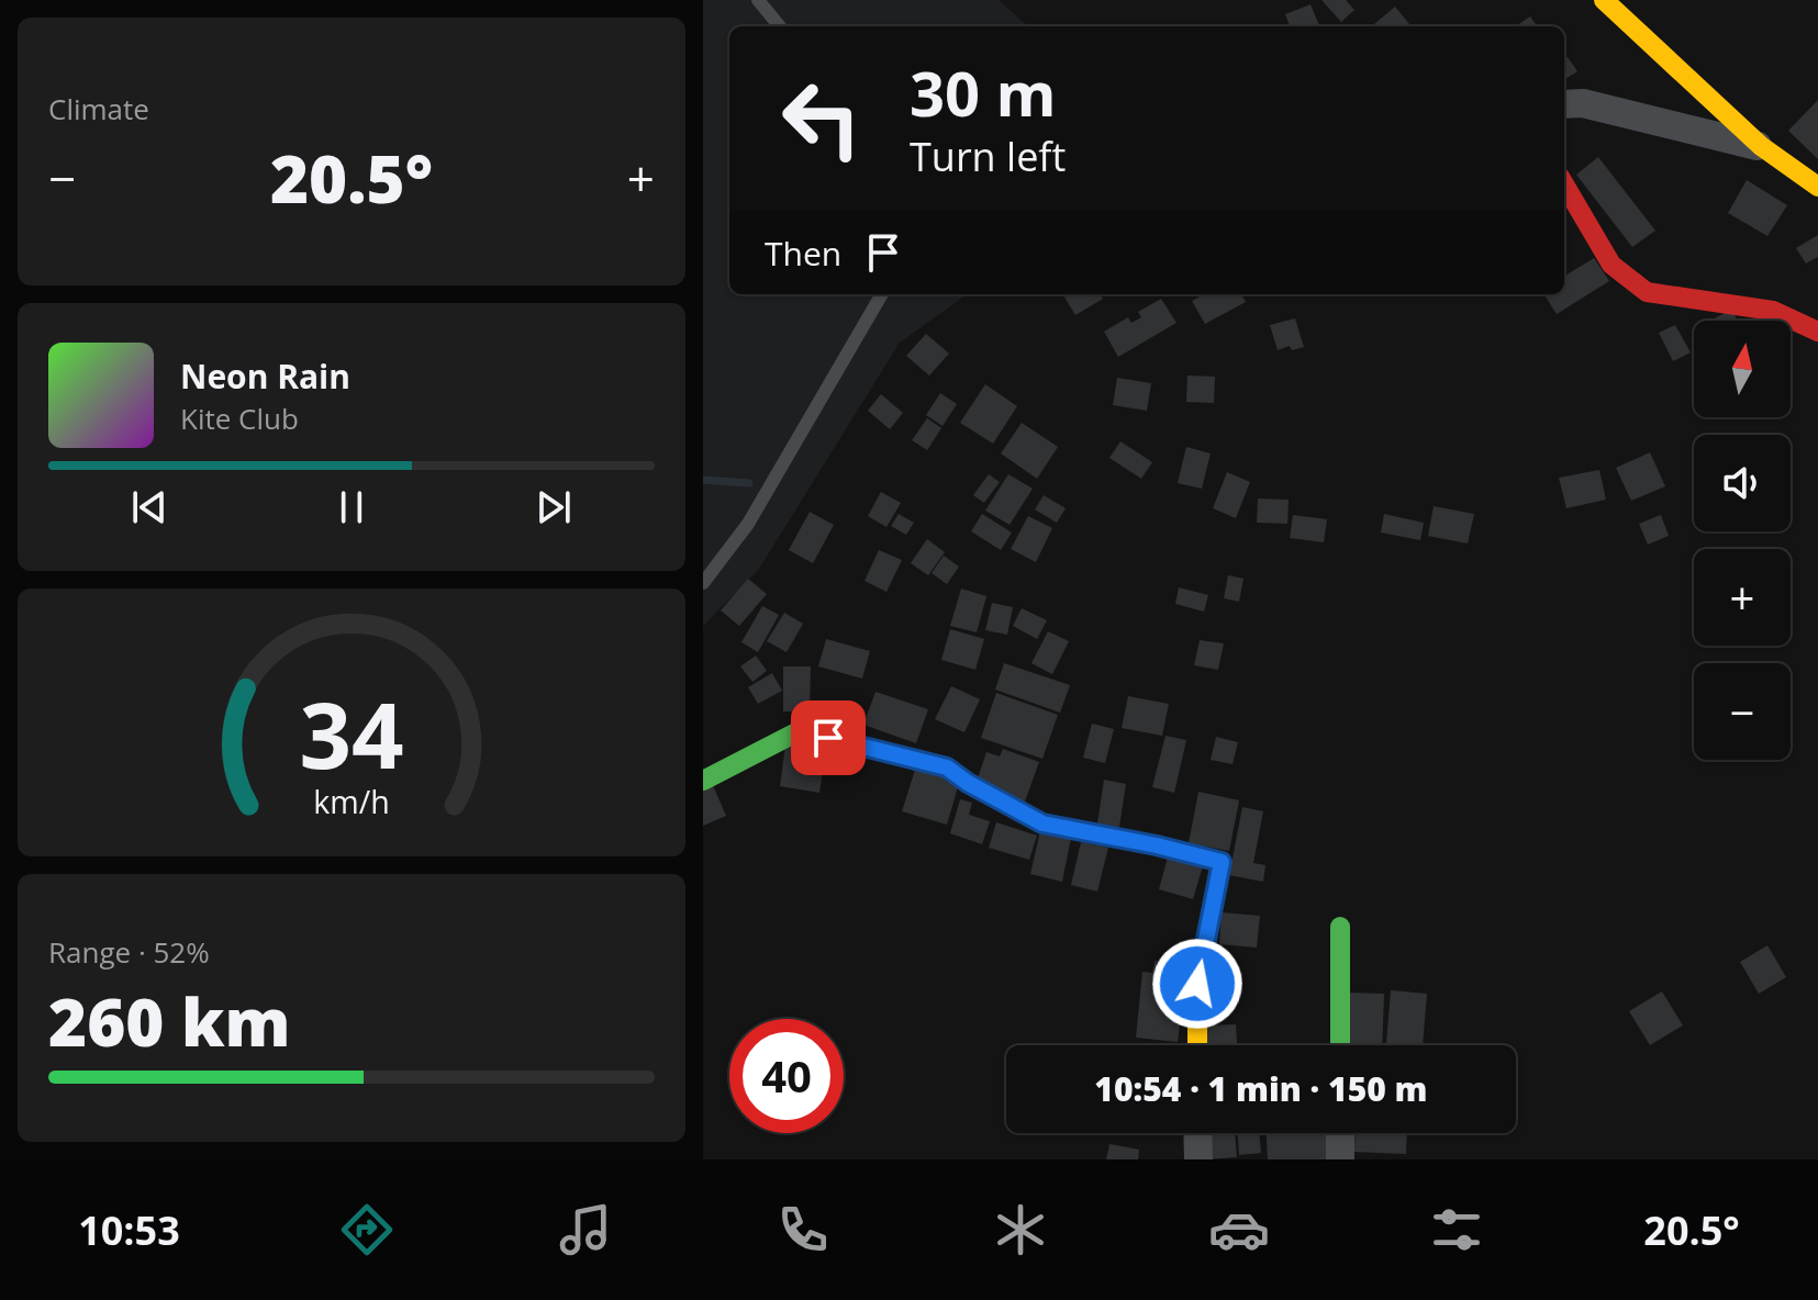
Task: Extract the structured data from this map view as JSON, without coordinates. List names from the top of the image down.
{
  "north": "top",
  "page": {
    "tile": [
      "Climate",
      ["Range · 52%", "260 km"]
    ],
    "turn": ["30 m", "Turn left"],
    "heat": ["−", "20.5°", "+"],
    "then": "Then",
    "map_buttons": ["+", "−"],
    "song": ["Neon Rain", "Kite Club"],
    "limit": "40",
    "trip": "10:54 · 1 min · 150 m",
    "tabs": ["10:53", "20.5°"],
    "gauge": ["34", "km/h"]
  }
}
